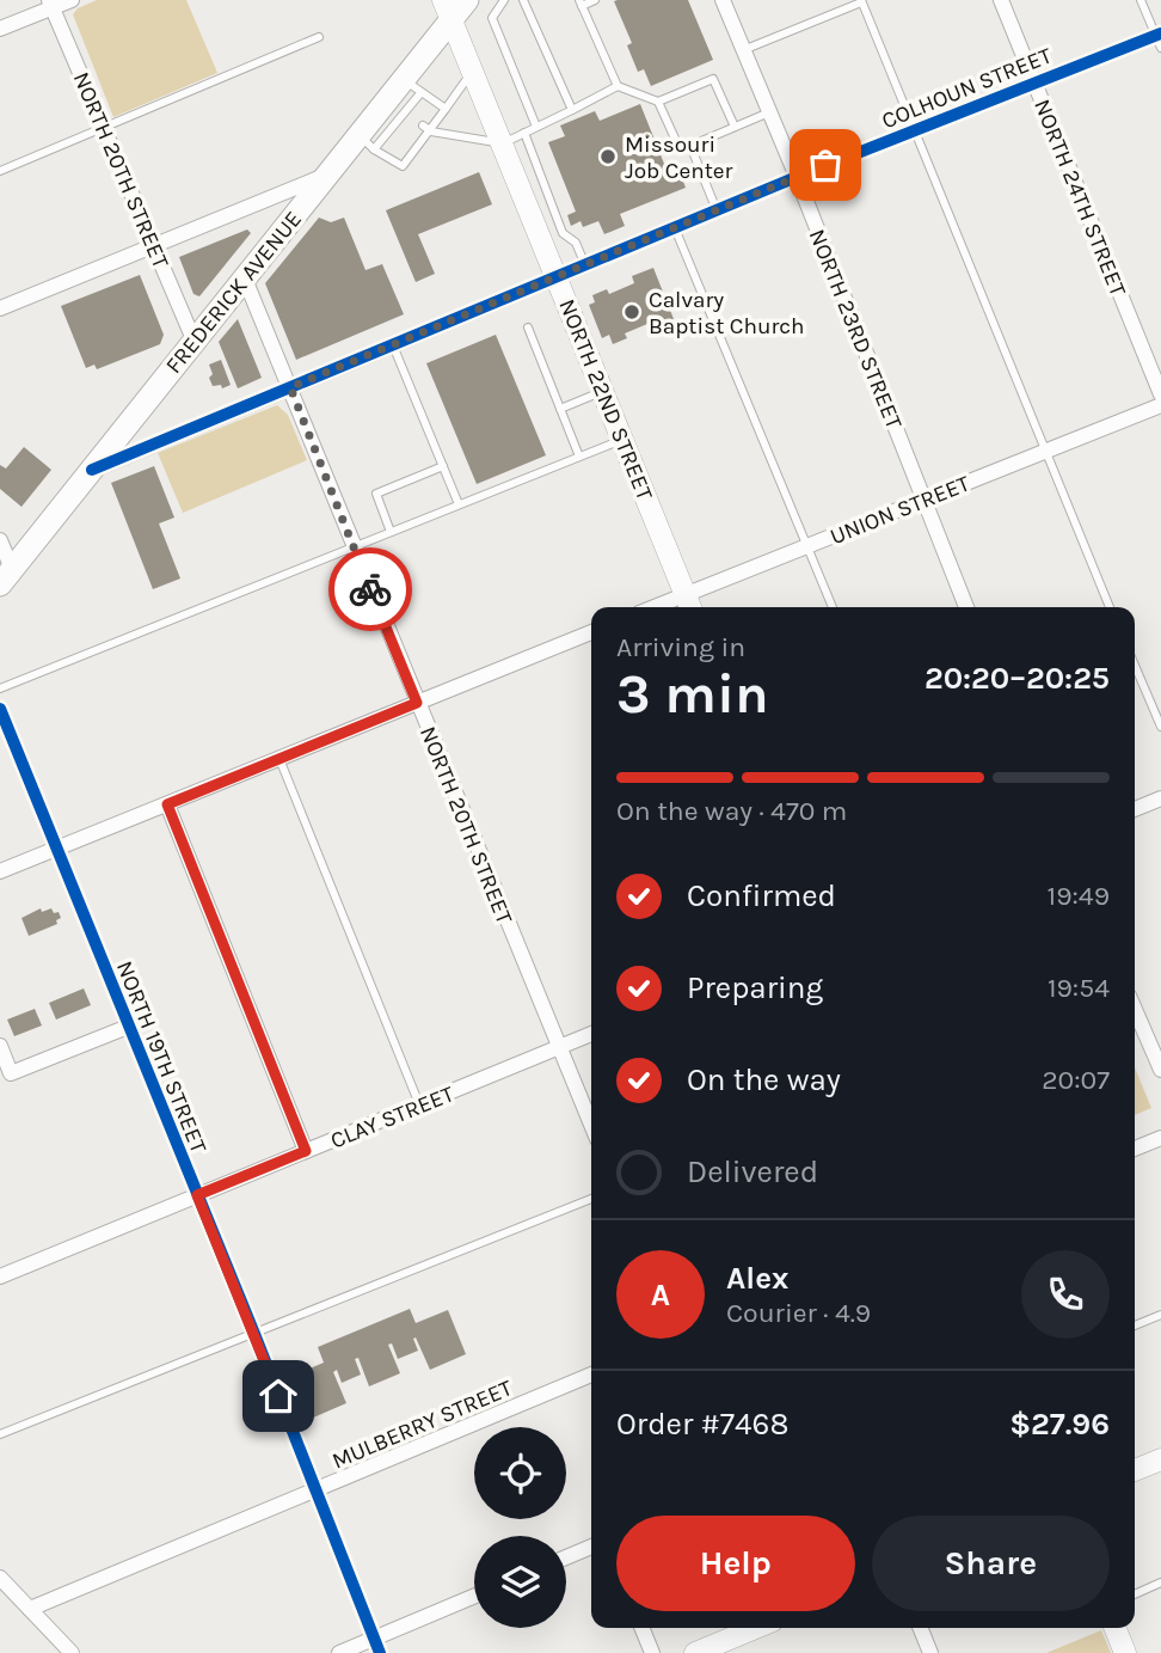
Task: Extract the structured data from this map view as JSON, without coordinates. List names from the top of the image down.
{
  "streets": {
    "main road": ["FREDERICK AVENUE", "NORTH 22ND STREET"],
    "street": [
      "COLHOUN STREET",
      "NORTH 20TH STREET",
      "NORTH 24TH STREET",
      "NORTH 23RD STREET",
      "UNION STREET",
      "NORTH 19TH STREET",
      "CLAY STREET",
      "MULBERRY STREET"
    ]
  },
  "crossings": [
    ["COLHOUN STREET", "NORTH 20TH STREET"],
    ["COLHOUN STREET", "NORTH 24TH STREET"],
    ["COLHOUN STREET", "FREDERICK AVENUE"],
    ["COLHOUN STREET", "NORTH 23RD STREET"],
    ["COLHOUN STREET", "NORTH 22ND STREET"],
    ["NORTH 20TH STREET", "FREDERICK AVENUE"],
    ["NORTH 20TH STREET", "CLAY STREET"],
    ["FREDERICK AVENUE", "NORTH 22ND STREET"],
    ["NORTH 23RD STREET", "UNION STREET"],
    ["NORTH 22ND STREET", "UNION STREET"],
    ["NORTH 19TH STREET", "CLAY STREET"],
    ["NORTH 19TH STREET", "MULBERRY STREET"]
  ],
  "places": ["Missouri Job Center", "Calvary Baptist Church"],
  "page": {
    "heading": ["3 min", "Arriving in", "20:20–20:25"],
    "panel": [
      "Alex",
      "Courier · 4.9",
      "Order #7468",
      "$27.96"
    ],
    "bar": "On the way · 470 m",
    "list": [
      ["Confirmed", "19:49"],
      ["Preparing", "19:54"],
      ["On the way", "20:07"],
      "Delivered"
    ],
    "round": "A",
    "buttons": ["Help", "Share"]
  }
}
